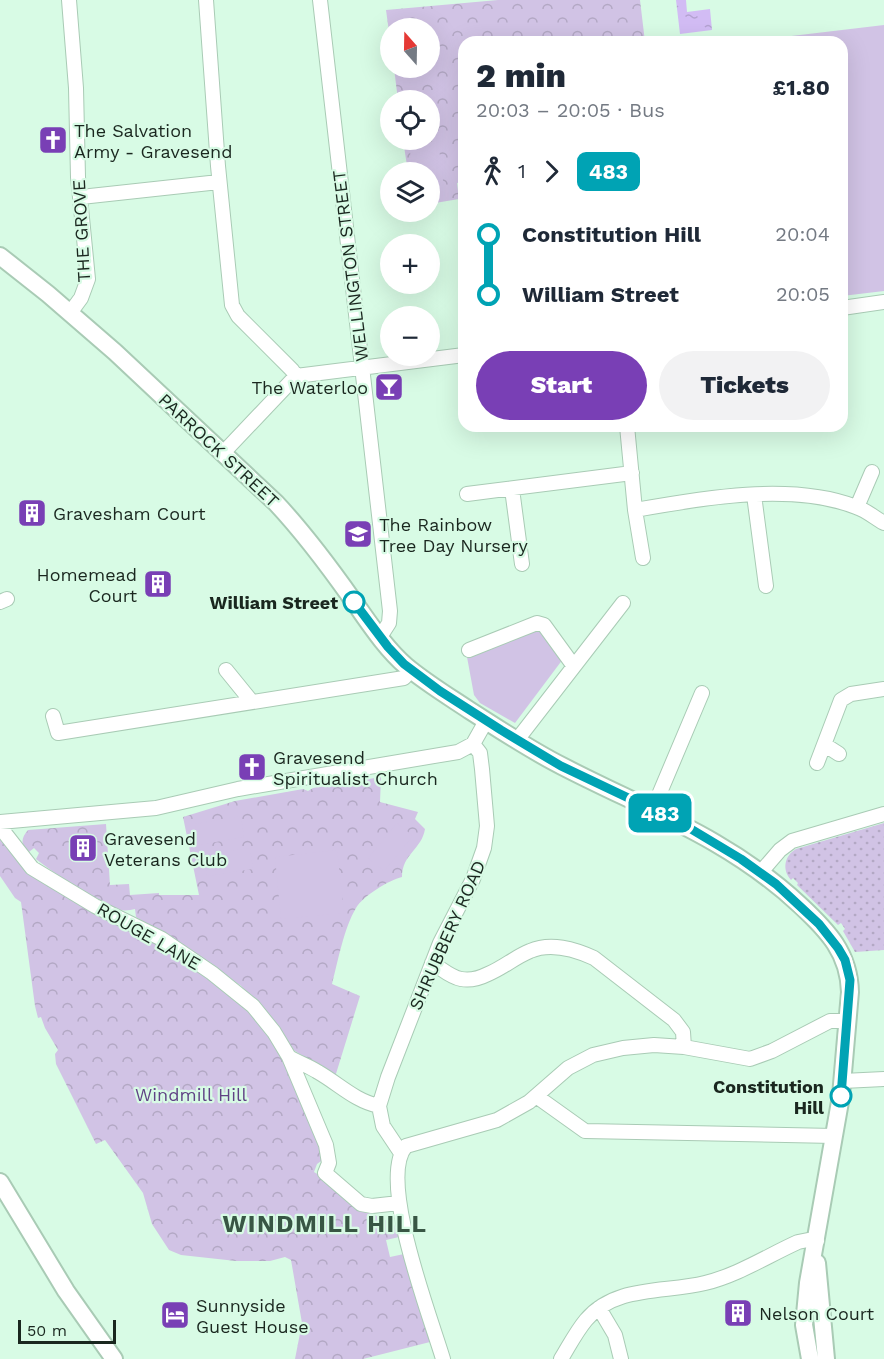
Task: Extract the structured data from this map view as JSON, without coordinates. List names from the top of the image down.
{
  "streets": {
    "street": [
      "THE GROVE",
      "WELLINGTON STREET",
      "PARROCK STREET",
      "SHRUBBERY ROAD",
      "ROUGE LANE"
    ]
  },
  "crossings": [
    ["THE GROVE", "PARROCK STREET"],
    ["WELLINGTON STREET", "PARROCK STREET"]
  ],
  "districts": ["WINDMILL HILL"],
  "parks": ["Windmill Hill"],
  "places": {
    "church": ["The Salvation Army - Gravesend", "Gravesend Spiritualist Church"],
    "bar": ["The Waterloo"],
    "building": [
      "Gravesham Court",
      "Homemead Court",
      "Gravesend Veterans Club",
      "Nelson Court"
    ],
    "school or university": ["The Rainbow Tree Day Nursery"],
    "other": ["William Street", "Constitution Hill"],
    "hotel": ["Sunnyside Guest House"]
  },
  "lines": ["bus line 483"],
  "scale_bar": "50 m",
  "north": "top",
  "page": {
    "on_map": "483",
    "map_buttons": ["+", "−"],
    "heading": ["2 min", "20:03 – 20:05 · Bus", "£1.80"],
    "legs": ["1", "483"],
    "list": [
      {
        "name": "Constitution Hill",
        "value": "20:04"
      },
      {
        "name": "William Street",
        "value": "20:05"
      }
    ],
    "buttons": ["Start", "Tickets"],
    "scale": "50 m"
  }
}
